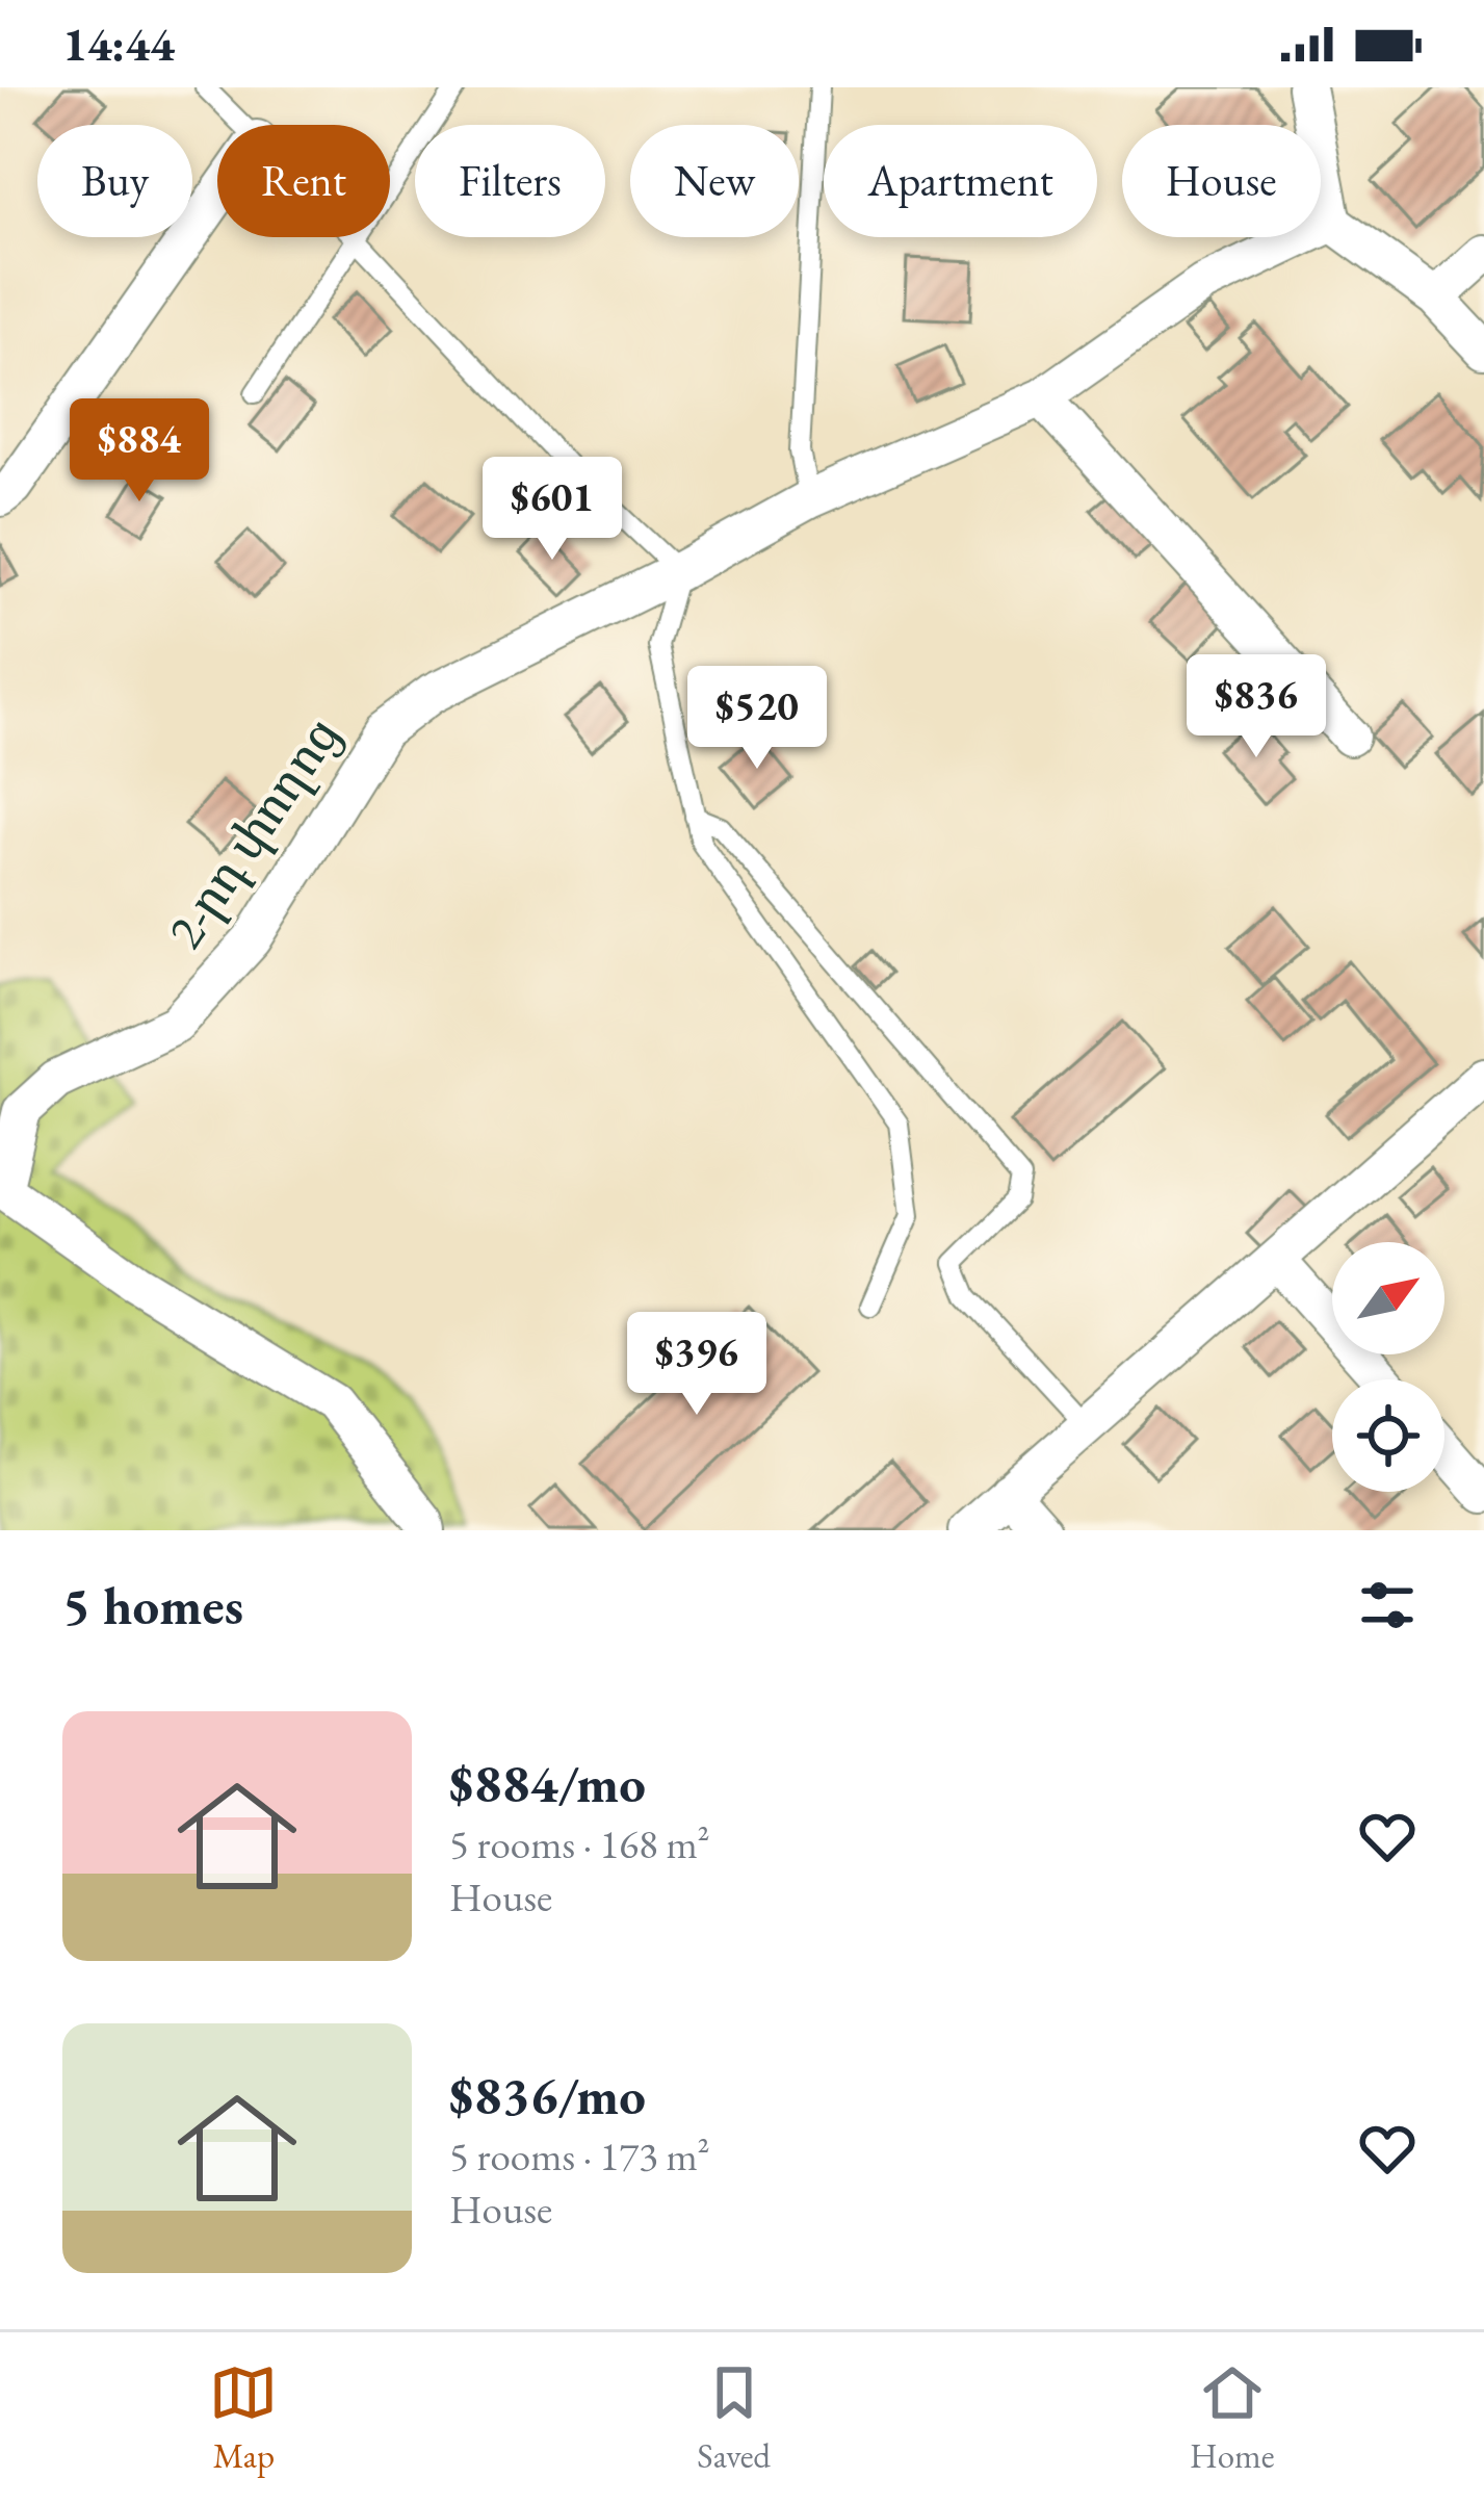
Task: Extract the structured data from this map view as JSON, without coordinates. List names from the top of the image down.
{
  "streets": {
    "street": ["2-րդ փողոց"]
  },
  "north": "top right",
  "page": {
    "status": "14:44",
    "chip": [
      "Buy",
      "Rent",
      "Filters",
      "New",
      "Apartment",
      "House"
    ],
    "price": [
      "$884",
      "$601",
      "$836",
      "$520",
      "$396"
    ],
    "heading": "5 homes",
    "list": [
      {
        "name": "$884/mo",
        "note": "5 rooms · 168 m² · House"
      },
      {
        "name": "$836/mo",
        "note": "5 rooms · 173 m² · House"
      }
    ],
    "tabs": ["Map", "Saved", "Home"]
  }
}
